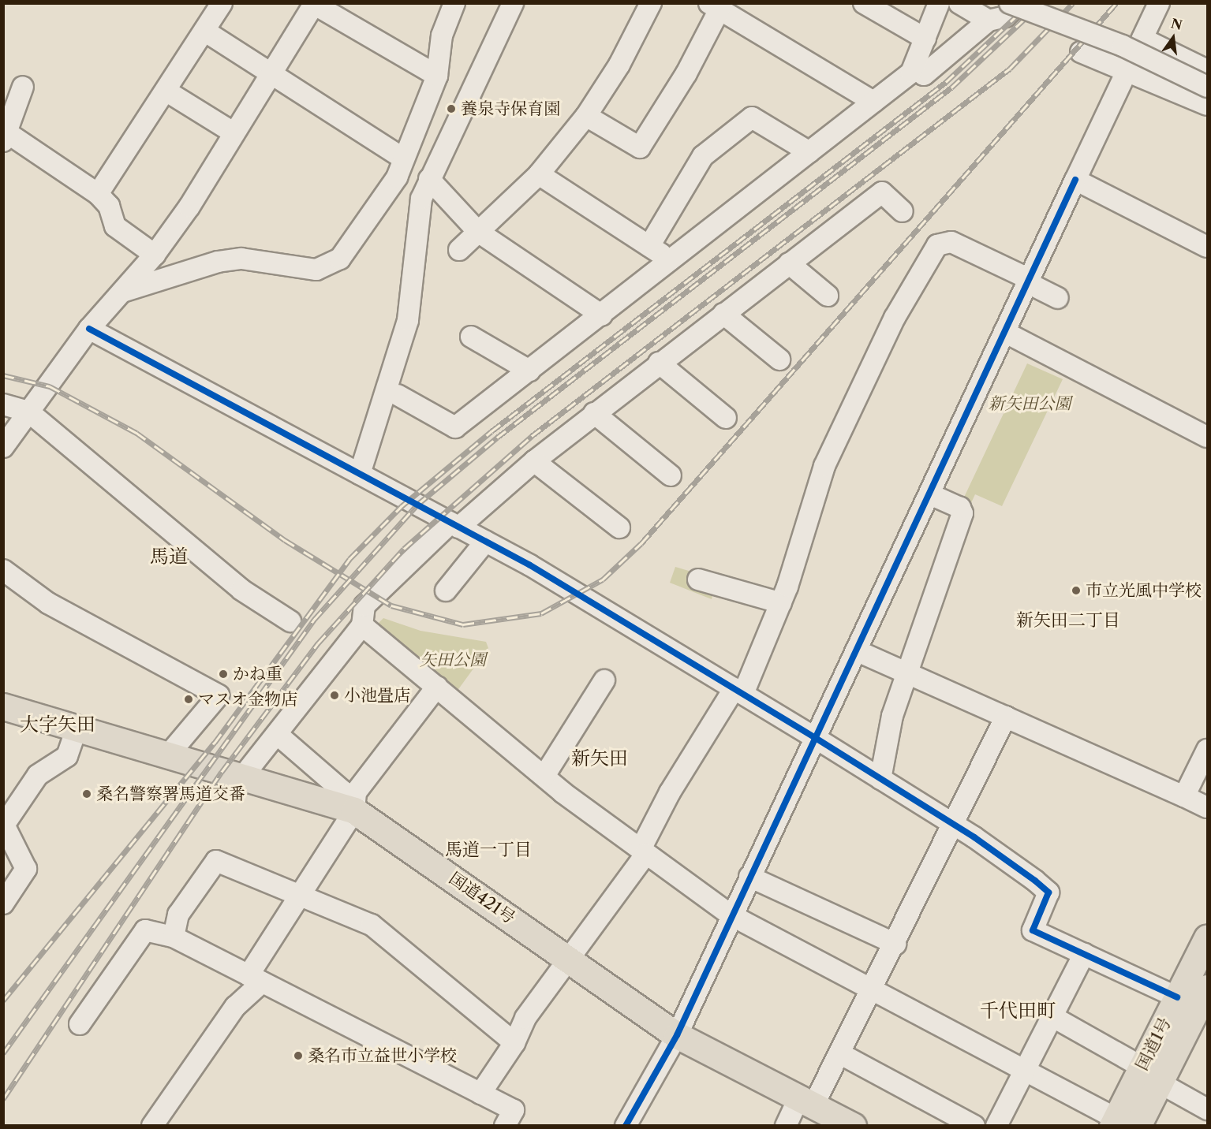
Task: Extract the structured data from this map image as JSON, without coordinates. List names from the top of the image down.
{
  "streets": {
    "highway": ["国道421号", "国道1号"]
  },
  "districts": [
    "馬道",
    "新矢田二丁目",
    "大字矢田",
    "新矢田",
    "馬道一丁目",
    "千代田町"
  ],
  "parks": ["新矢田公園", "矢田公園"],
  "places": [
    "養泉寺保育園",
    "市立光風中学校",
    "かね重",
    "小池畳店",
    "マスオ金物店",
    "桑名警察署馬道交番",
    "桑名市立益世小学校"
  ],
  "north": "top"
}
